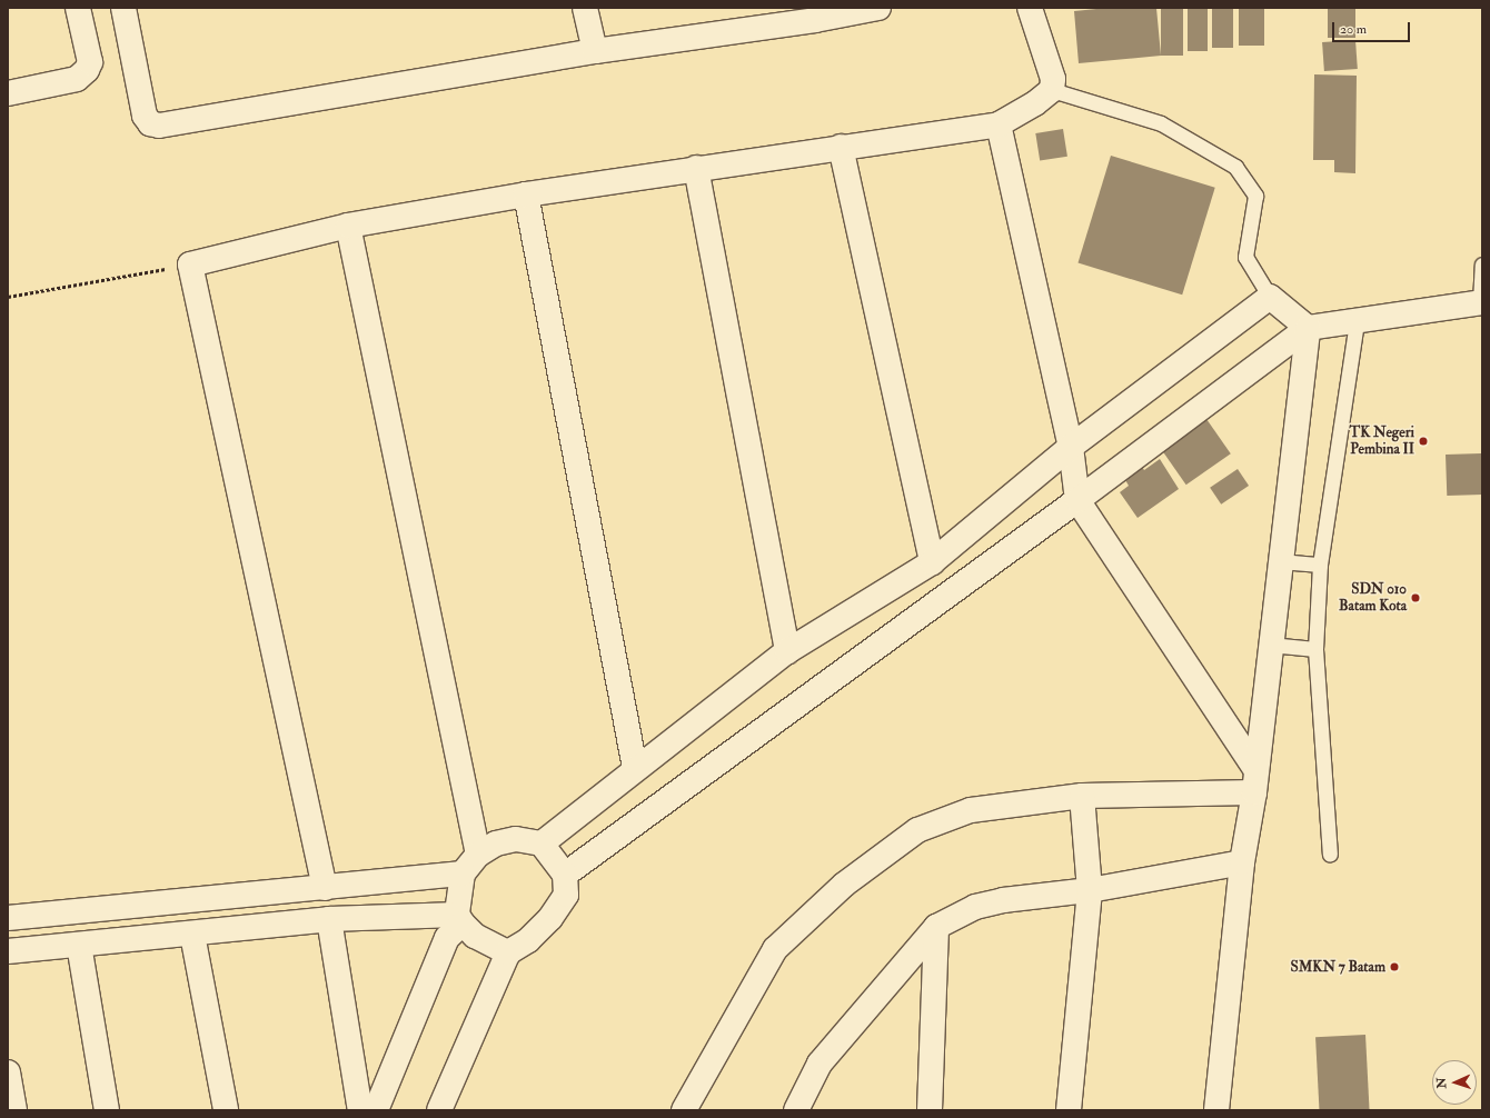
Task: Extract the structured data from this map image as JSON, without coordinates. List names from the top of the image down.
{
  "places": ["TK Negeri Pembina II", "SDN 010 Batam Kota", "SMKN 7 Batam"],
  "scale_bar": "20 m",
  "north": "left"
}
